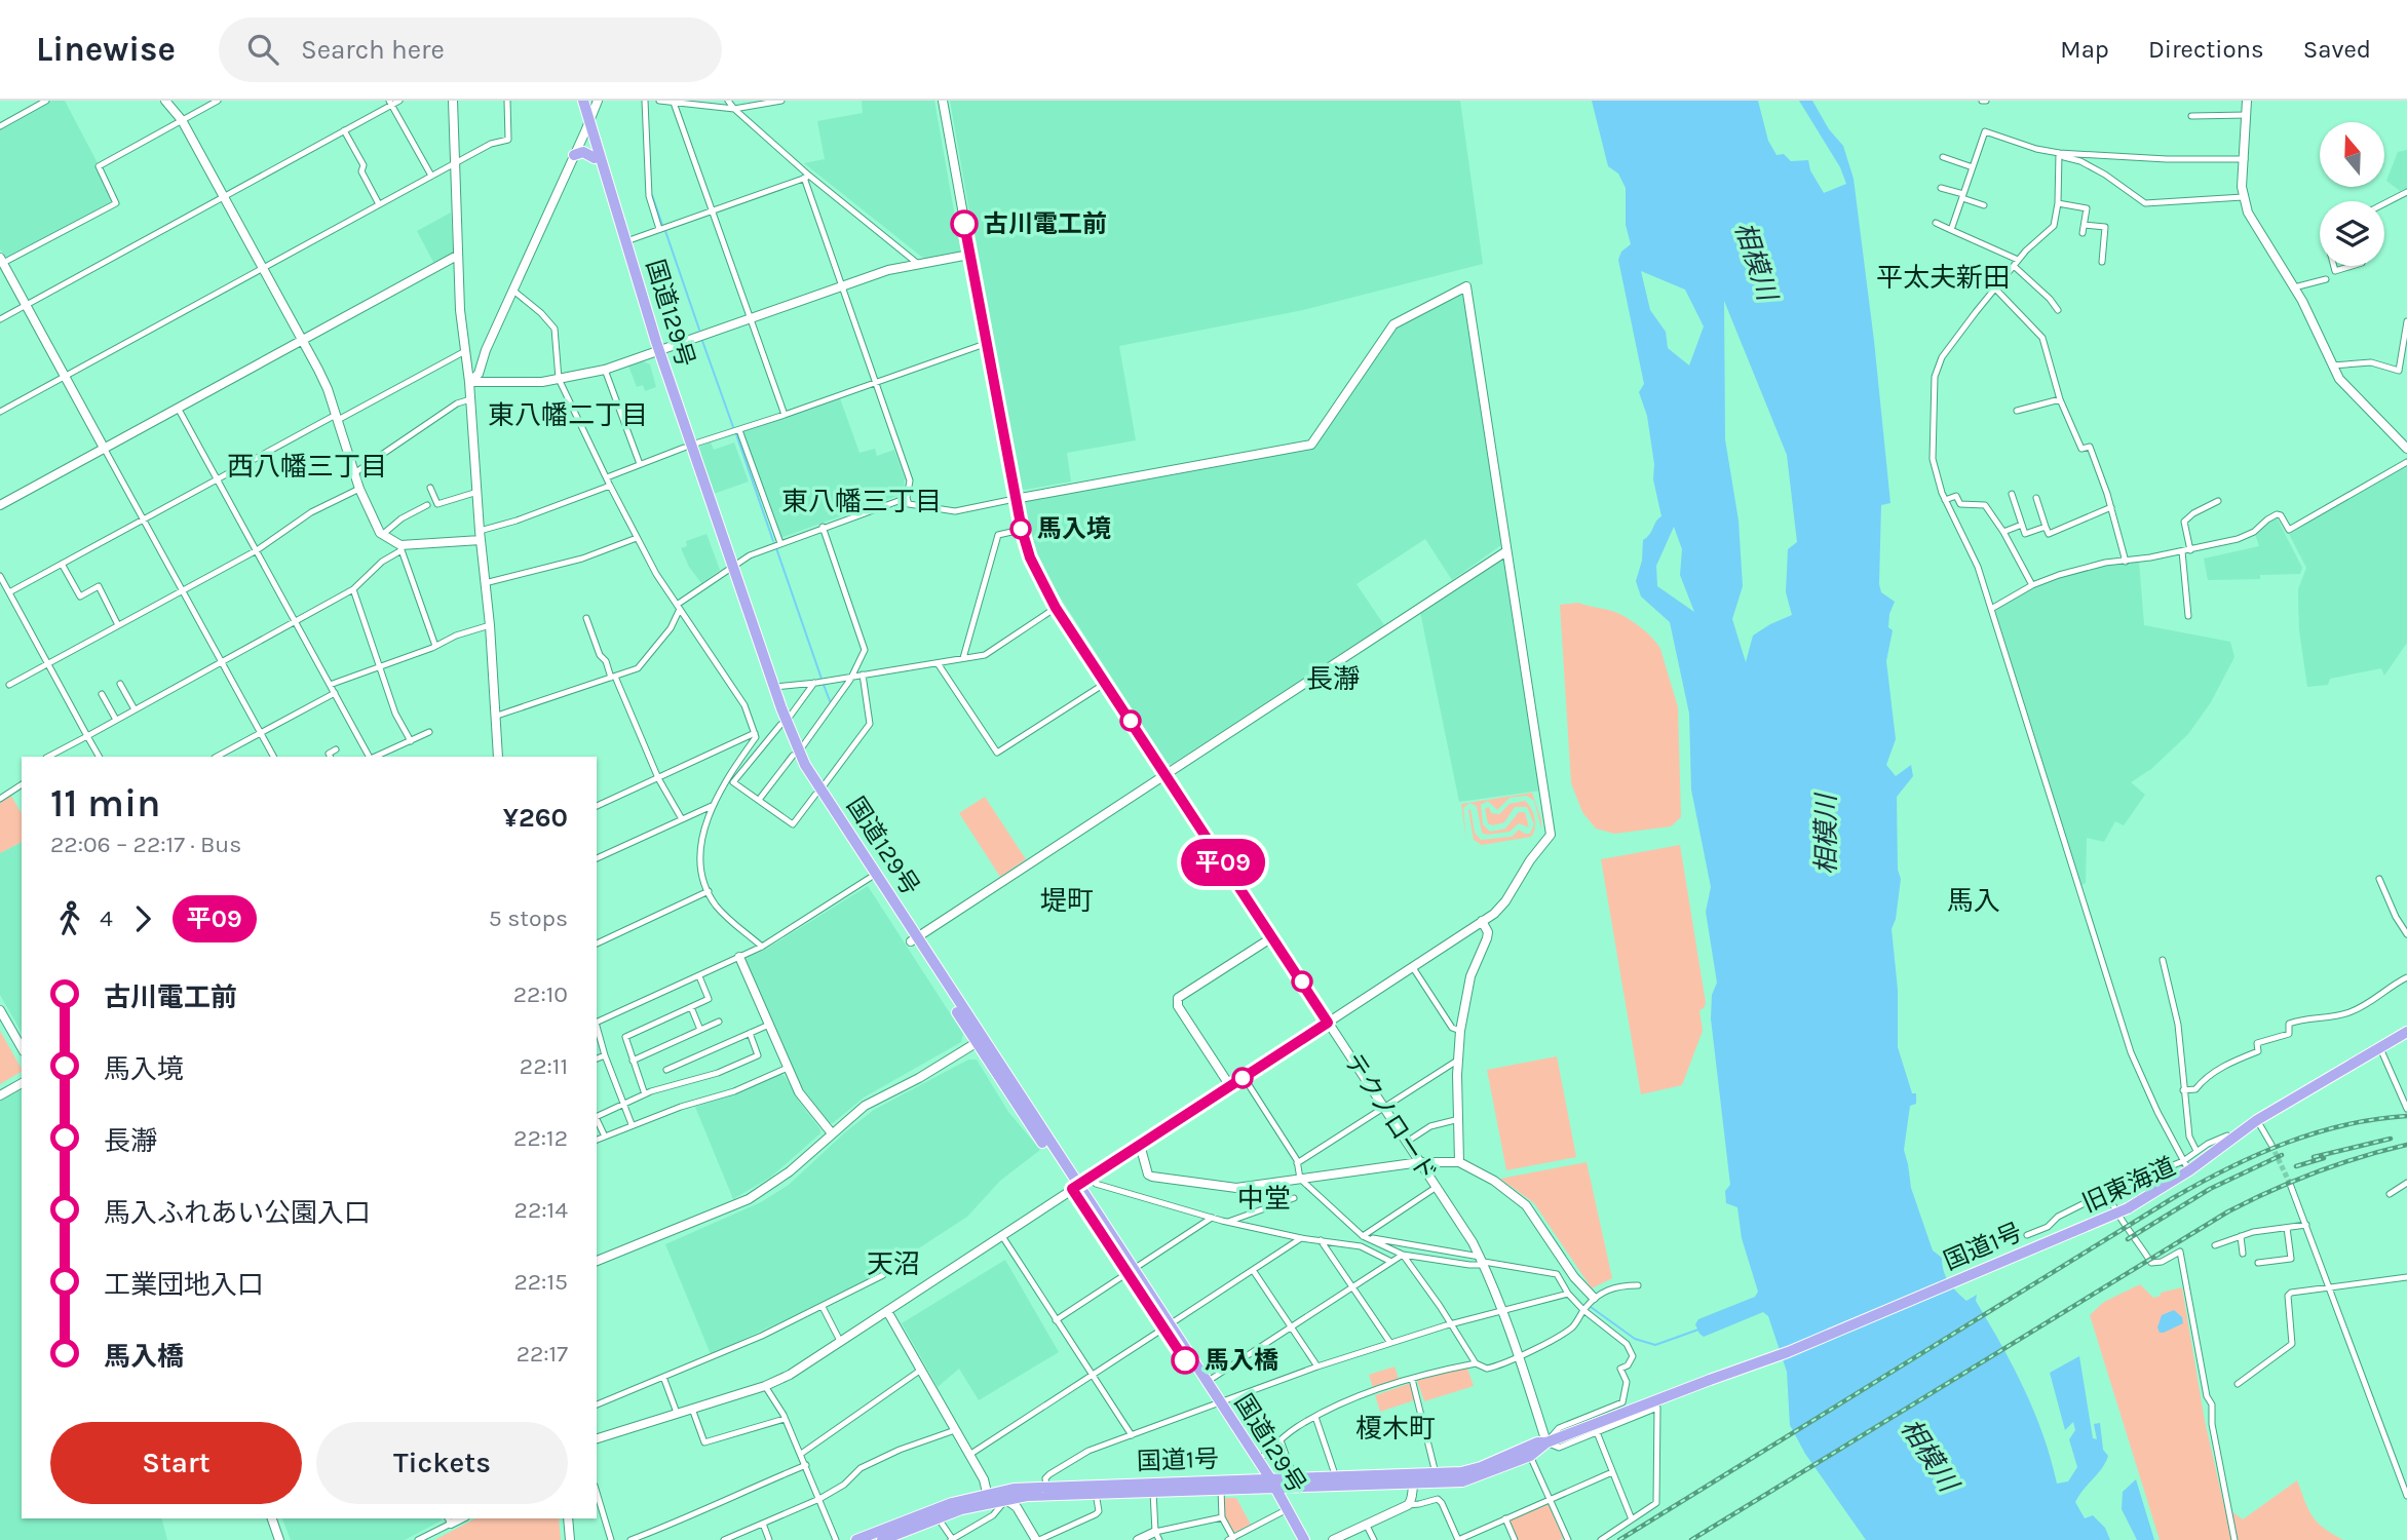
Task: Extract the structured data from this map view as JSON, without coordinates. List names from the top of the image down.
{
  "streets": {
    "highway": ["国道129号", "国道1号"],
    "street": ["テクノロード", "旧東海道"]
  },
  "crossings": [
    ["国道129号", "国道1号"],
    ["テクノロード", "国道1号"],
    ["旧東海道", "国道1号"]
  ],
  "districts": [
    "平太夫新田",
    "東八幡二丁目",
    "西八幡三丁目",
    "東八幡三丁目",
    "長瀞",
    "堤町",
    "馬入",
    "中堂",
    "天沼",
    "榎木町"
  ],
  "water": ["相模川"],
  "places": ["古川電工前", "馬入境", "馬入橋"],
  "lines": ["bus line 平09"],
  "north": "top",
  "page": {
    "header": "Linewise",
    "search": "Search here",
    "nav": ["Map", "Directions", "Saved"],
    "on_map": "平09",
    "heading": ["11 min", "22:06 – 22:17 · Bus", "¥260"],
    "legs": ["4", "平09", "5 stops"],
    "list": [
      {
        "name": "古川電工前",
        "value": "22:10"
      },
      {
        "name": "馬入境",
        "value": "22:11"
      },
      {
        "name": "長瀞",
        "value": "22:12"
      },
      {
        "name": "馬入ふれあい公園入口",
        "value": "22:14"
      },
      {
        "name": "工業団地入口",
        "value": "22:15"
      },
      {
        "name": "馬入橋",
        "value": "22:17"
      }
    ],
    "buttons": ["Start", "Tickets"]
  }
}
